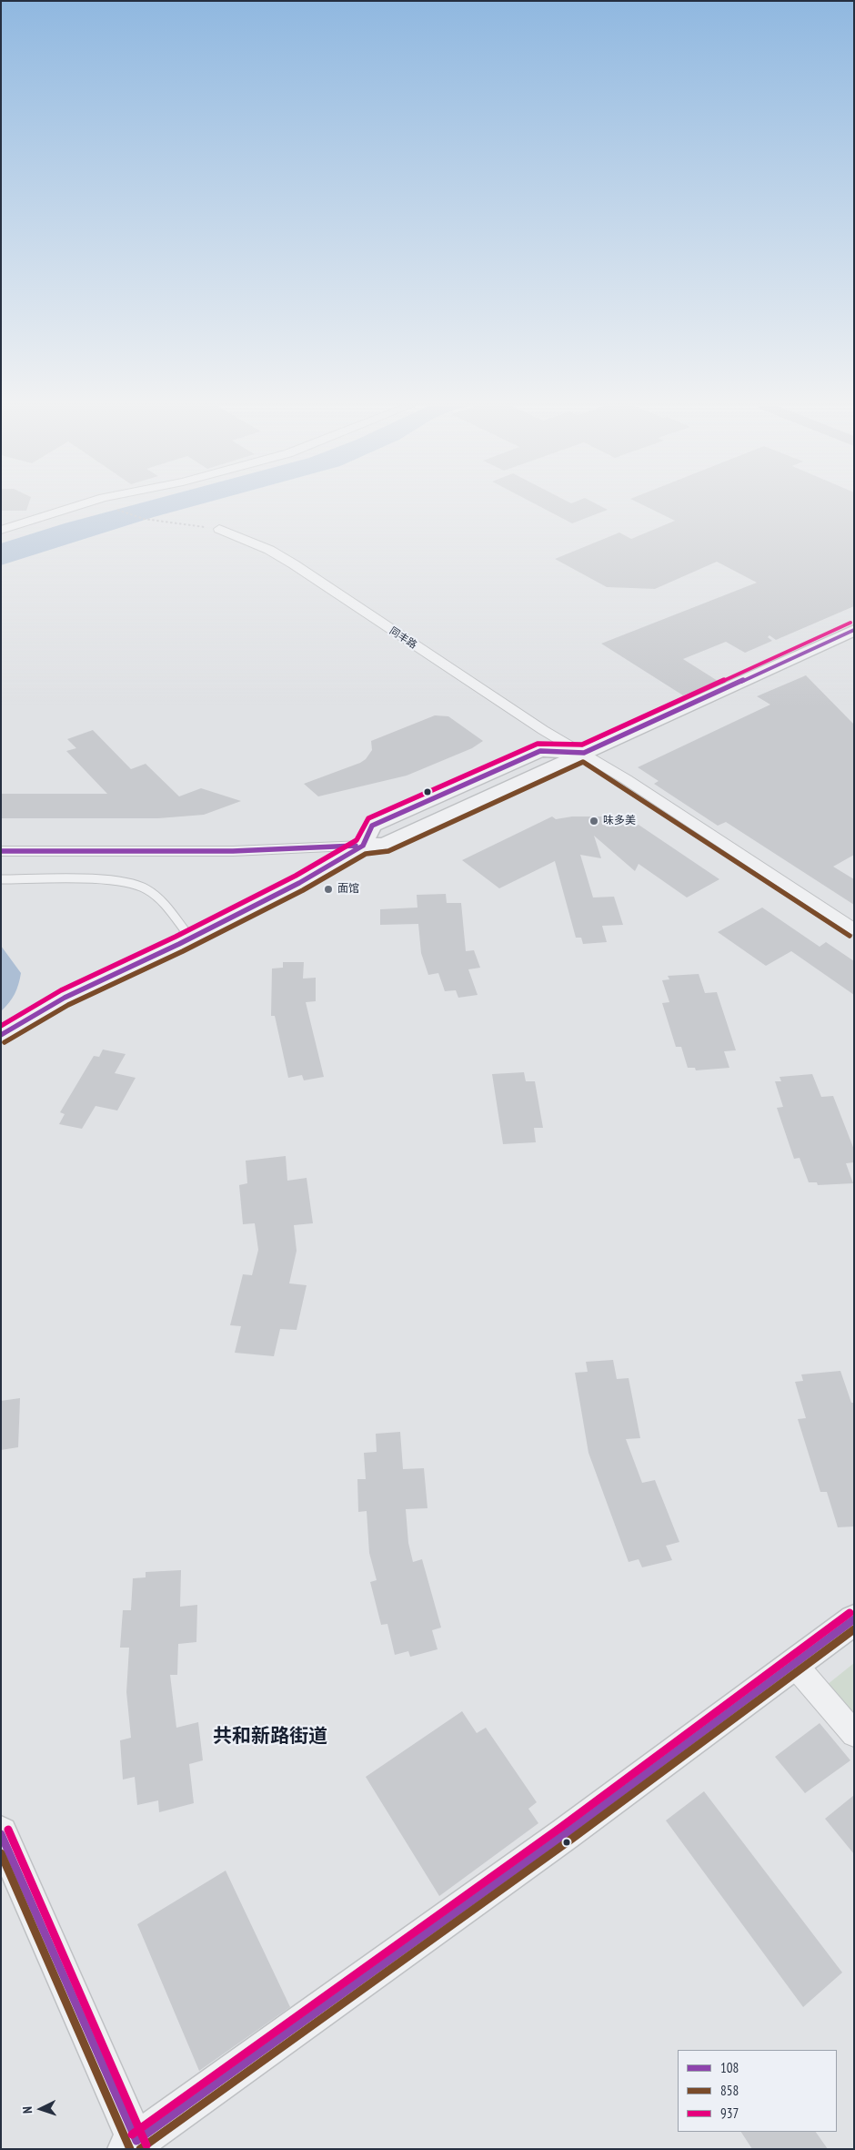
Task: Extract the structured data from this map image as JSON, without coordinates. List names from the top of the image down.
{
  "streets": {
    "street": ["同丰路"]
  },
  "districts": ["共和新路街道"],
  "places": ["味多美", "面馆"],
  "lines": ["transit line 937", "transit line 108", "transit line 858"],
  "legend": ["108", "858", "937"],
  "north": "left"
}
